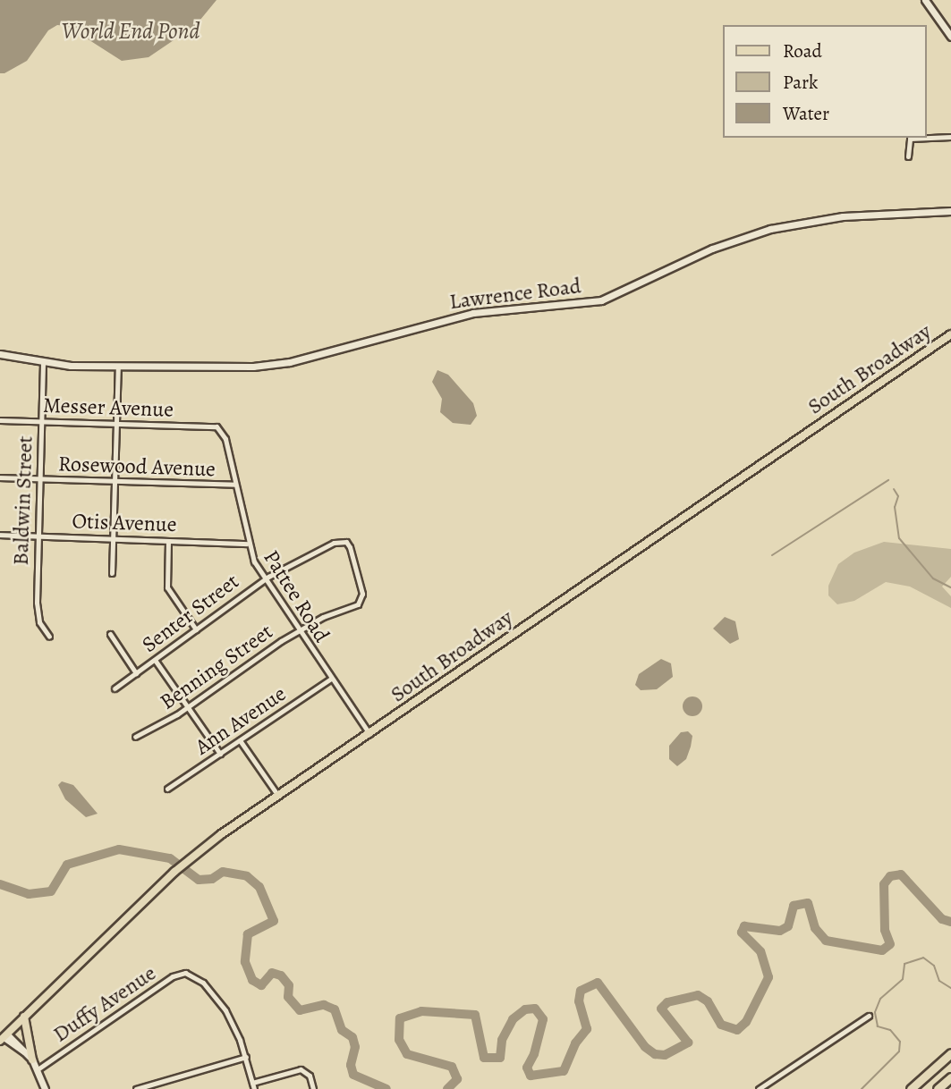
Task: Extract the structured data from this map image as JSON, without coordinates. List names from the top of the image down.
{
  "streets": {
    "main road": ["South Broadway"],
    "street": [
      "Lawrence Road",
      "Messer Avenue",
      "Rosewood Avenue",
      "Baldwin Street",
      "Otis Avenue",
      "Pattee Road",
      "Senter Street",
      "Benning Street",
      "Ann Avenue",
      "Duffy Avenue"
    ]
  },
  "crossings": [
    ["Lawrence Road", "Baldwin Street"],
    ["South Broadway", "Pattee Road"],
    ["Messer Avenue", "Baldwin Street"],
    ["Messer Avenue", "Pattee Road"],
    ["Rosewood Avenue", "Baldwin Street"],
    ["Rosewood Avenue", "Pattee Road"],
    ["Baldwin Street", "Otis Avenue"],
    ["Otis Avenue", "Pattee Road"],
    ["Pattee Road", "Senter Street"],
    ["Pattee Road", "Benning Street"],
    ["Pattee Road", "Ann Avenue"],
    ["Senter Street", "Benning Street"]
  ],
  "water": ["World End Pond"],
  "legend": ["Road", "Park", "Water"]
}
